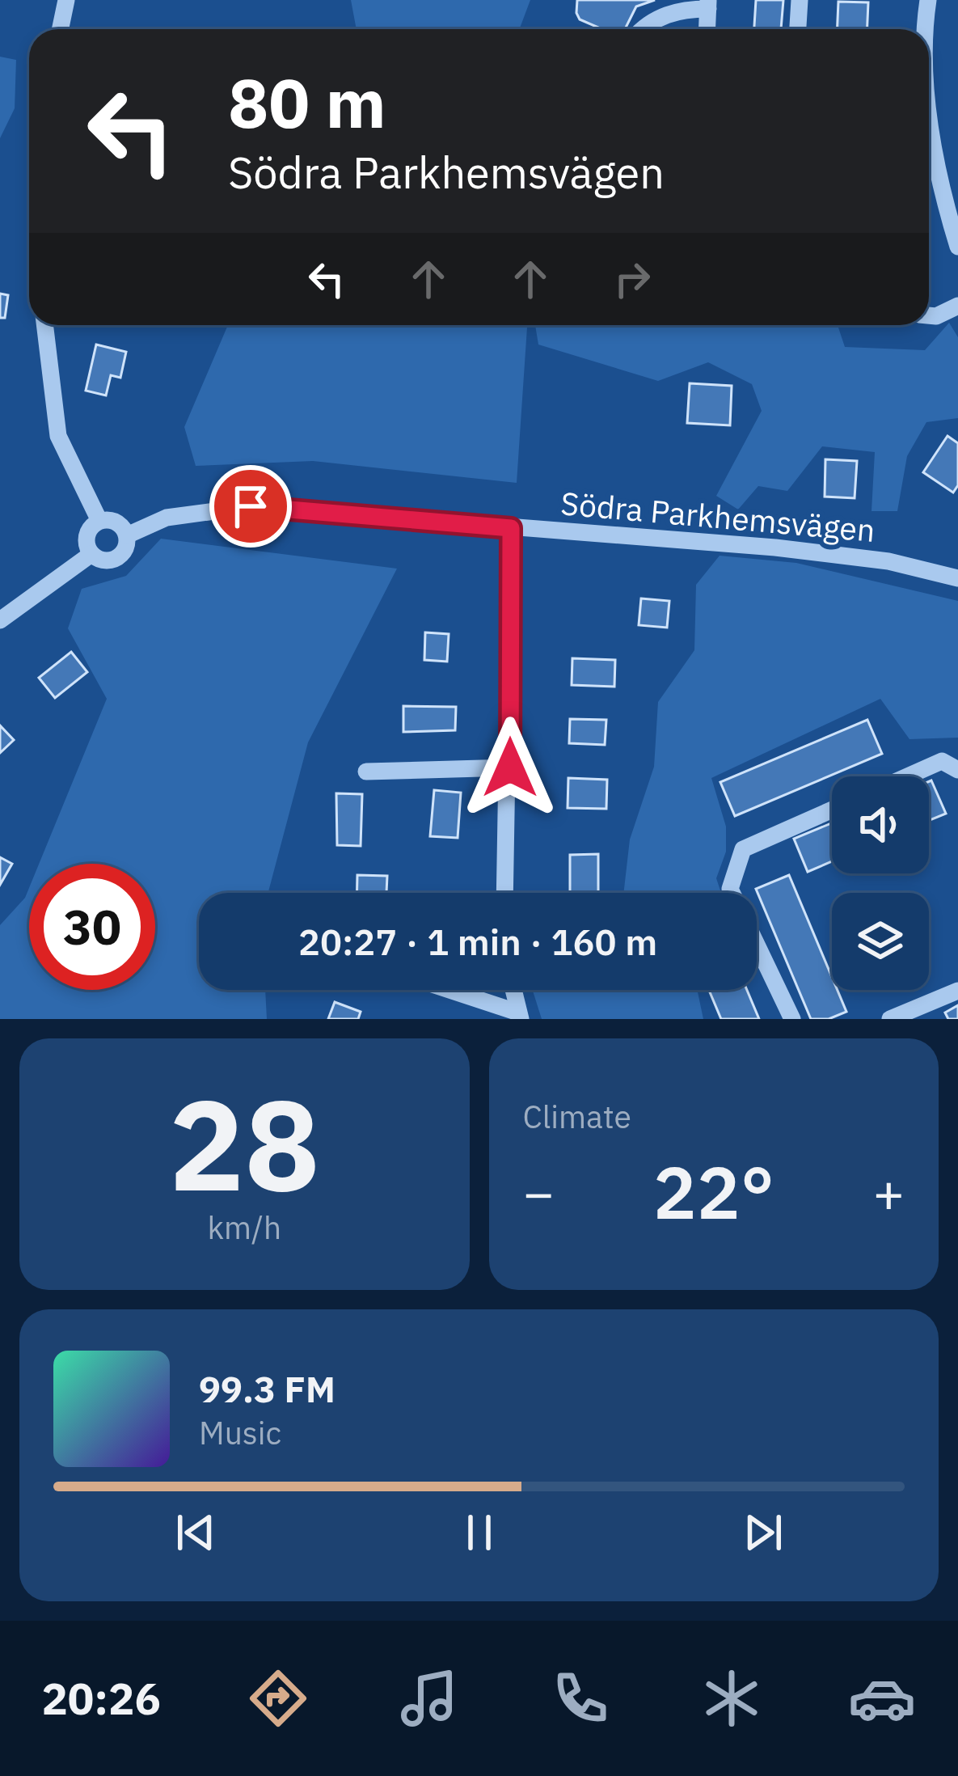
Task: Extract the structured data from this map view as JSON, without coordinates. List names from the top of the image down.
{
  "streets": {
    "street": ["Södra Parkhemsvägen"]
  },
  "page": {
    "turn": ["80 m", "Södra Parkhemsvägen"],
    "limit": "30",
    "trip": "20:27 · 1 min · 160 m",
    "tile": [
      ["28", "km/h"],
      "Climate"
    ],
    "heat": ["−", "22°", "+"],
    "song": ["99.3 FM", "Music"],
    "tabs": "20:26"
  }
}
